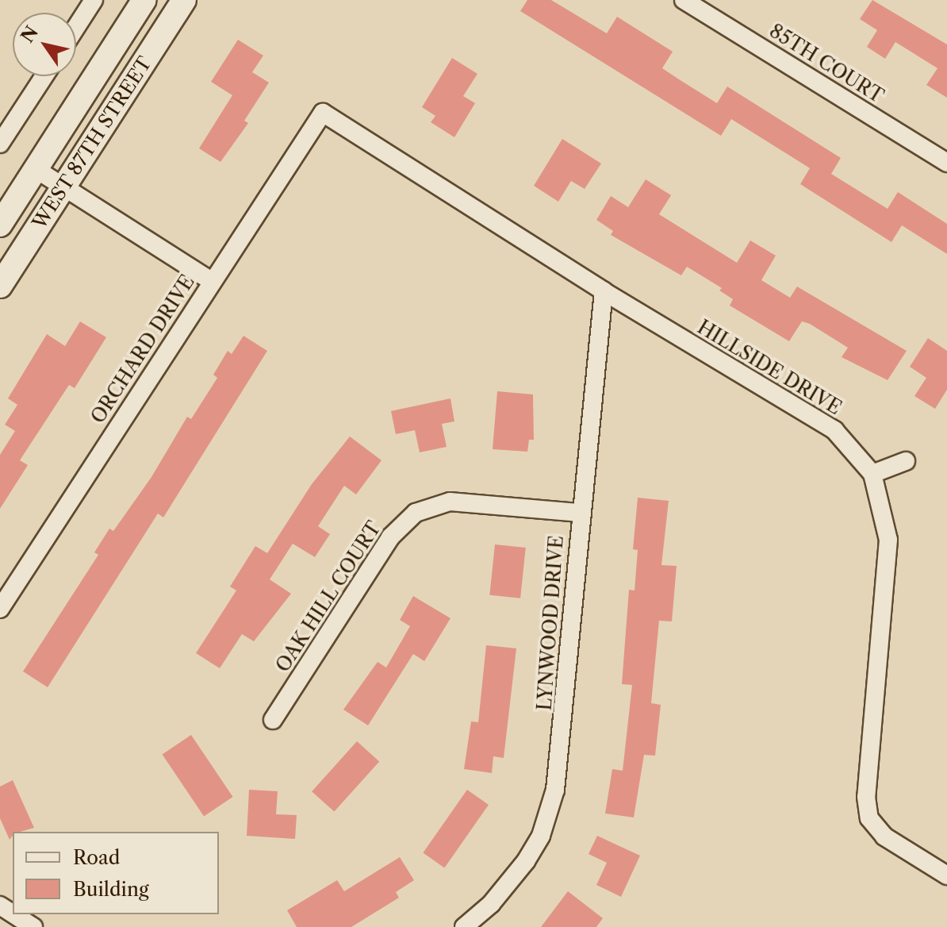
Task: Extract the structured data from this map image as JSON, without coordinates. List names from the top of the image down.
{
  "streets": {
    "main road": ["WEST 87TH STREET"],
    "street": [
      "85TH COURT",
      "ORCHARD DRIVE",
      "HILLSIDE DRIVE",
      "OAK HILL COURT",
      "LYNWOOD DRIVE"
    ]
  },
  "crossings": [
    ["ORCHARD DRIVE", "HILLSIDE DRIVE"],
    ["HILLSIDE DRIVE", "LYNWOOD DRIVE"],
    ["OAK HILL COURT", "LYNWOOD DRIVE"]
  ],
  "legend": ["Road", "Building"],
  "north": "top left"
}
